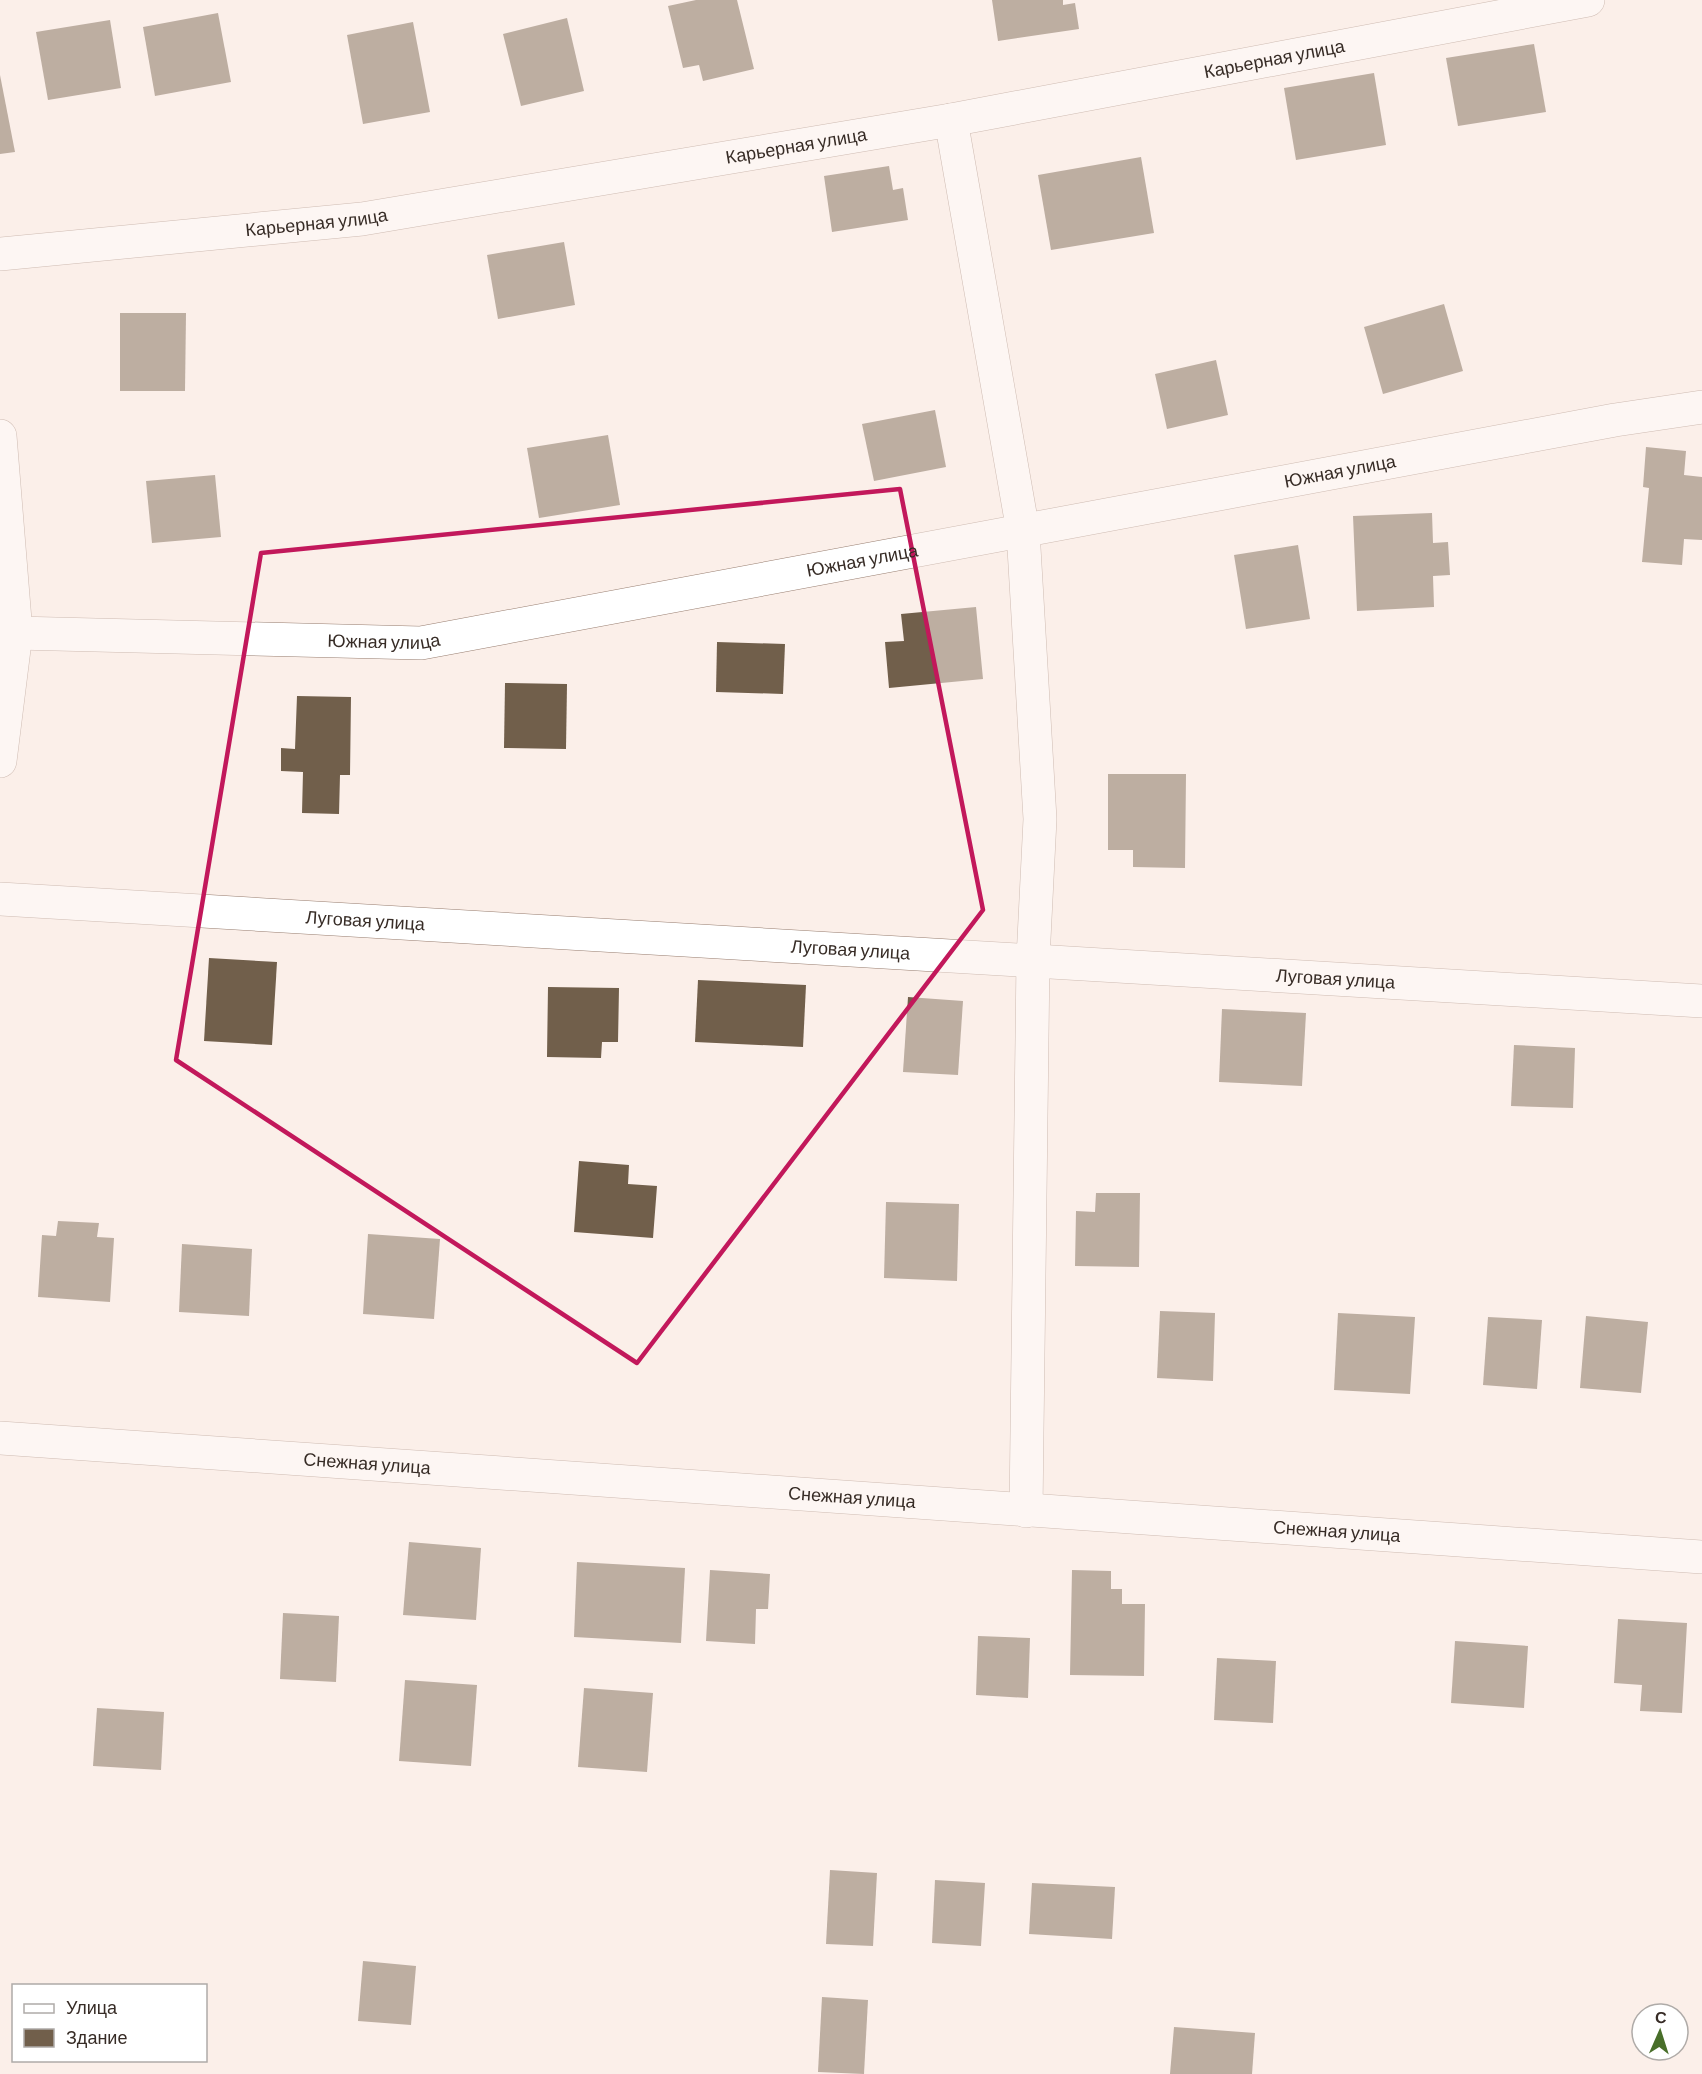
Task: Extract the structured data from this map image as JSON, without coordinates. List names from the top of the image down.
{
  "streets": {
    "street": [
      "Карьерная улица",
      "Южная улица",
      "Луговая улица",
      "Снежная улица"
    ]
  },
  "legend": ["Улица", "Здание"],
  "north": "top"
}
